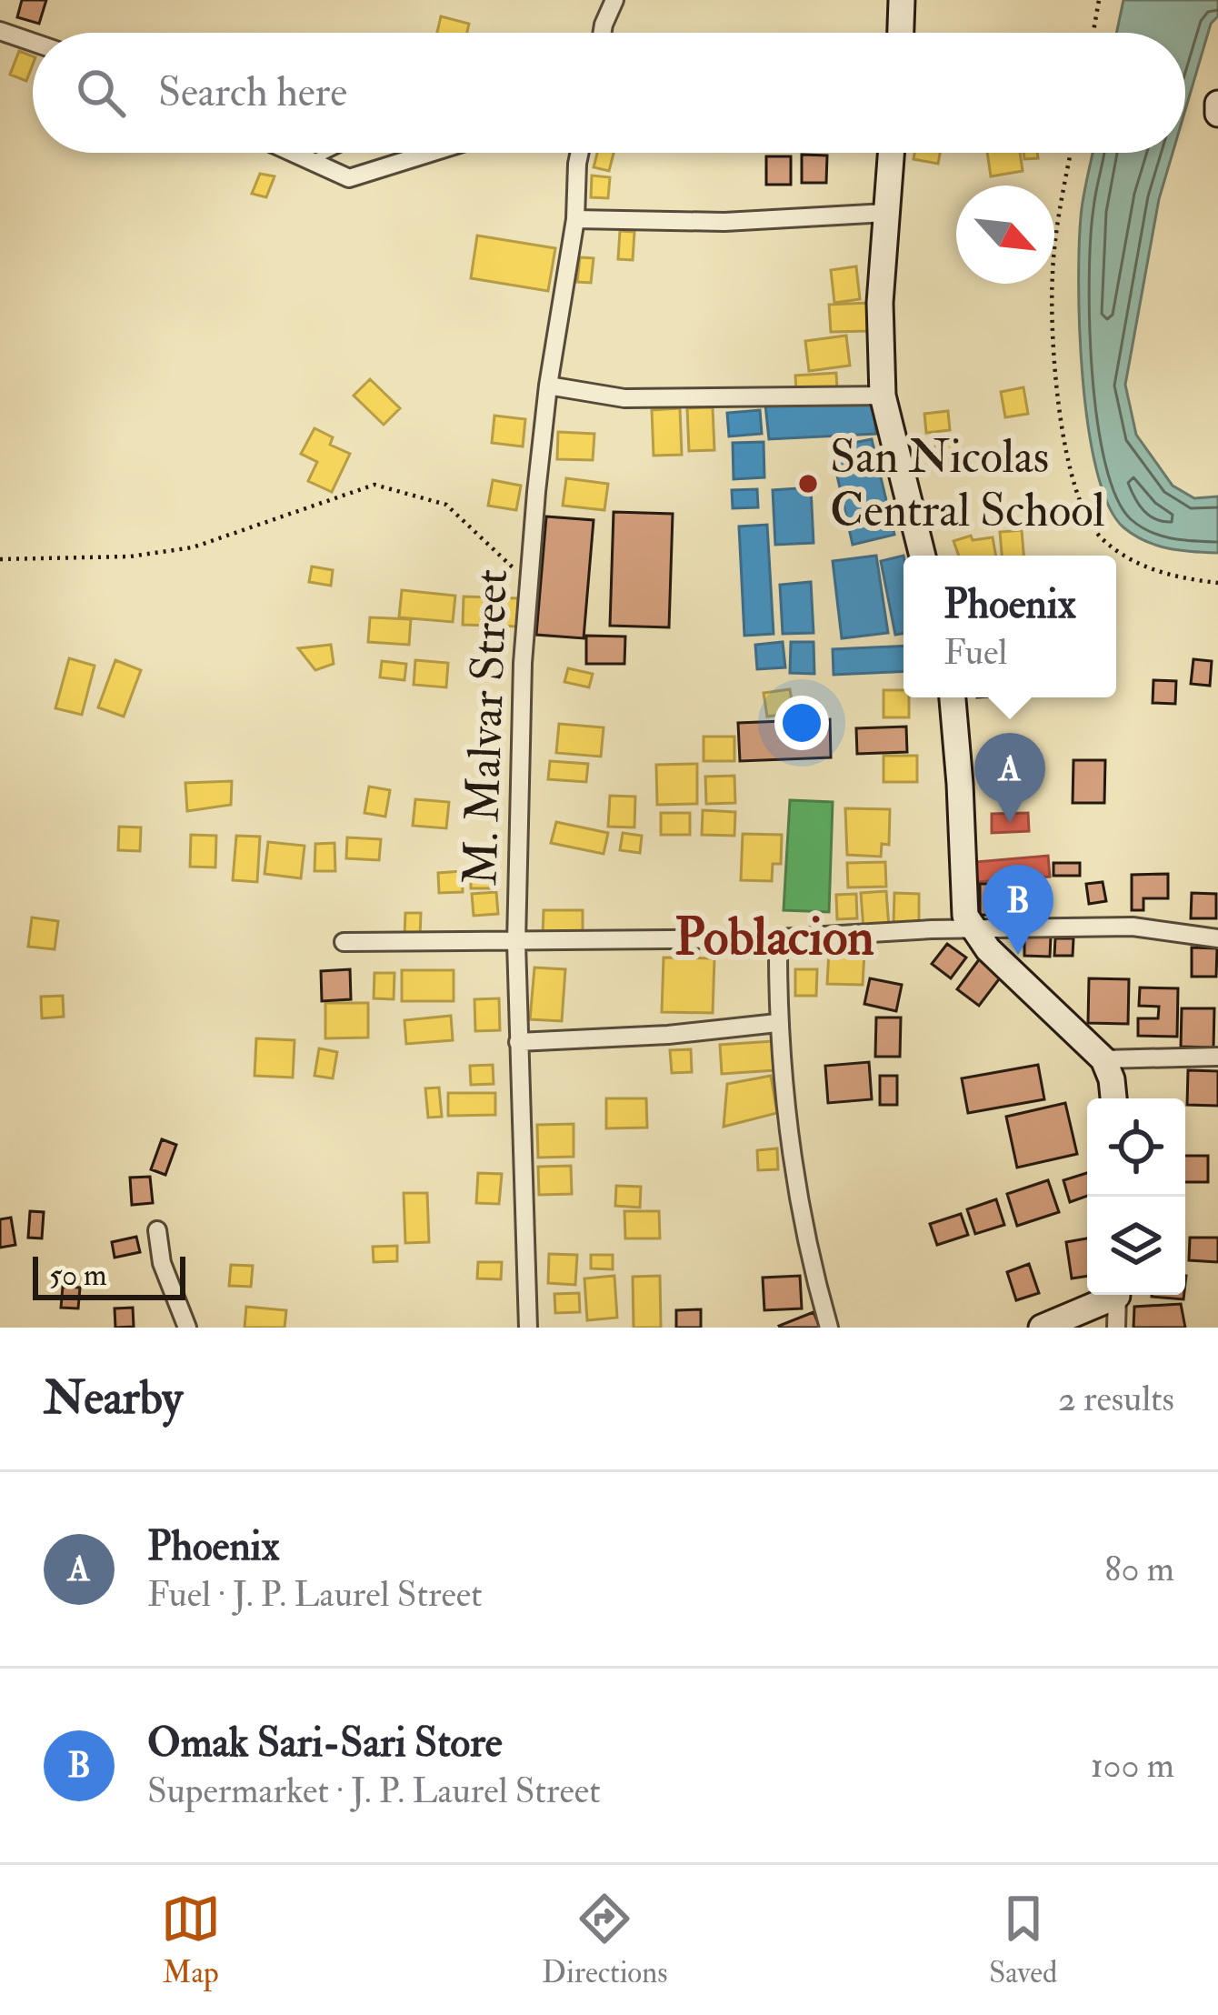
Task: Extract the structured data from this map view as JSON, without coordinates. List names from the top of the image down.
{
  "streets": {
    "street": ["M. Malvar Street"]
  },
  "districts": ["Poblacion"],
  "places": ["San Nicolas Central School"],
  "scale_bar": "50 m",
  "north": "bottom right",
  "page": {
    "search": "Search here",
    "popup": ["Phoenix", "Fuel"],
    "pins": ["A", "B"],
    "scale": "50 m",
    "heading": ["Nearby", "2 results"],
    "list": [
      {
        "mark": "A",
        "name": "Phoenix",
        "note": "Fuel · J. P. Laurel Street",
        "value": "80 m"
      },
      {
        "mark": "B",
        "name": "Omak Sari-Sari Store",
        "note": "Supermarket · J. P. Laurel Street",
        "value": "100 m"
      }
    ],
    "nav": ["Map", "Directions", "Saved"]
  }
}
